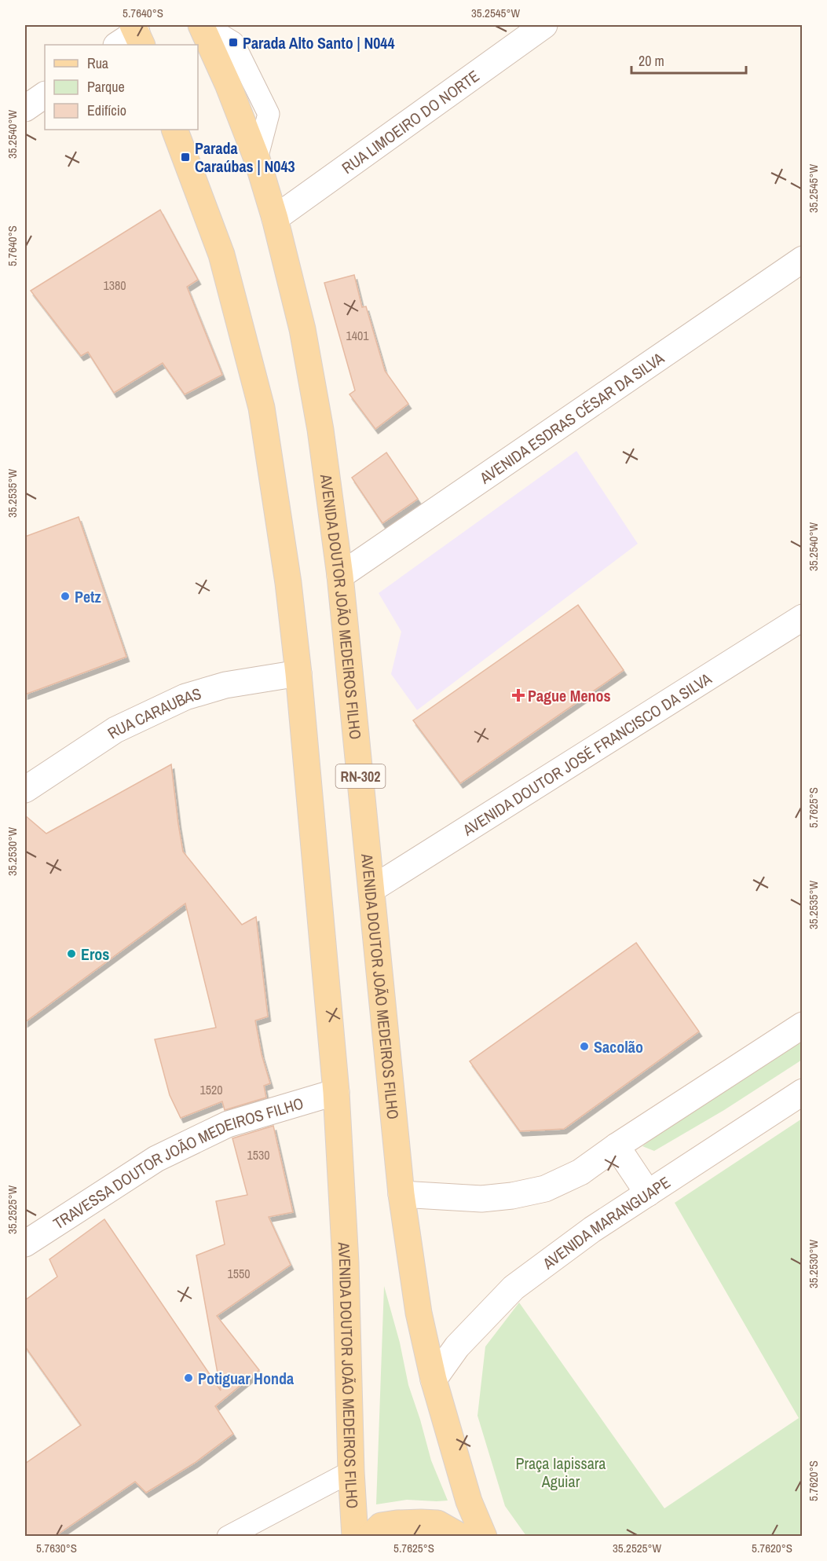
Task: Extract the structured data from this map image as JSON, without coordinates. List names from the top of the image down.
{
  "streets": {
    "main road": ["AVENIDA DOUTOR JOÃO MEDEIROS FILHO", "RN-302"],
    "street": [
      "RUA LIMOEIRO DO NORTE",
      "AVENIDA ESDRAS CÉSAR DA SILVA",
      "RUA CARAUBAS",
      "AVENIDA DOUTOR JOSÉ FRANCISCO DA SILVA",
      "TRAVESSA DOUTOR JOÃO MEDEIROS FILHO",
      "AVENIDA MARANGUAPE"
    ]
  },
  "crossings": [
    ["RUA LIMOEIRO DO NORTE", "AVENIDA DOUTOR JOÃO MEDEIROS FILHO"],
    ["AVENIDA ESDRAS CÉSAR DA SILVA", "AVENIDA DOUTOR JOÃO MEDEIROS FILHO"],
    ["AVENIDA DOUTOR JOÃO MEDEIROS FILHO", "RUA CARAUBAS"],
    ["AVENIDA DOUTOR JOÃO MEDEIROS FILHO", "AVENIDA DOUTOR JOSÉ FRANCISCO DA SILVA"],
    ["AVENIDA DOUTOR JOÃO MEDEIROS FILHO", "TRAVESSA DOUTOR JOÃO MEDEIROS FILHO"],
    ["AVENIDA DOUTOR JOÃO MEDEIROS FILHO", "AVENIDA MARANGUAPE"]
  ],
  "parks": ["Praça Iapissara Aguiar"],
  "places": {
    "transit": ["Parada Alto Santo | N044", "Parada Caraúbas | N043"],
    "other": [
      "Petz",
      "Eros",
      "Sacolão",
      "Potiguar Honda"
    ],
    "health": ["Pague Menos"]
  },
  "house_numbers": [
    "1380",
    "1401",
    "1520",
    "1530",
    "1550"
  ],
  "legend": ["Rua", "Parque", "Edifício"],
  "scale_bar": "20 m",
  "coordinates": [
    "5.7640°S",
    "35.2545°W",
    "35.2540°W",
    "35.2535°W",
    "5.7625°S",
    "35.2530°W",
    "35.2525°W",
    "5.7620°S",
    "5.7630°S"
  ]
}
